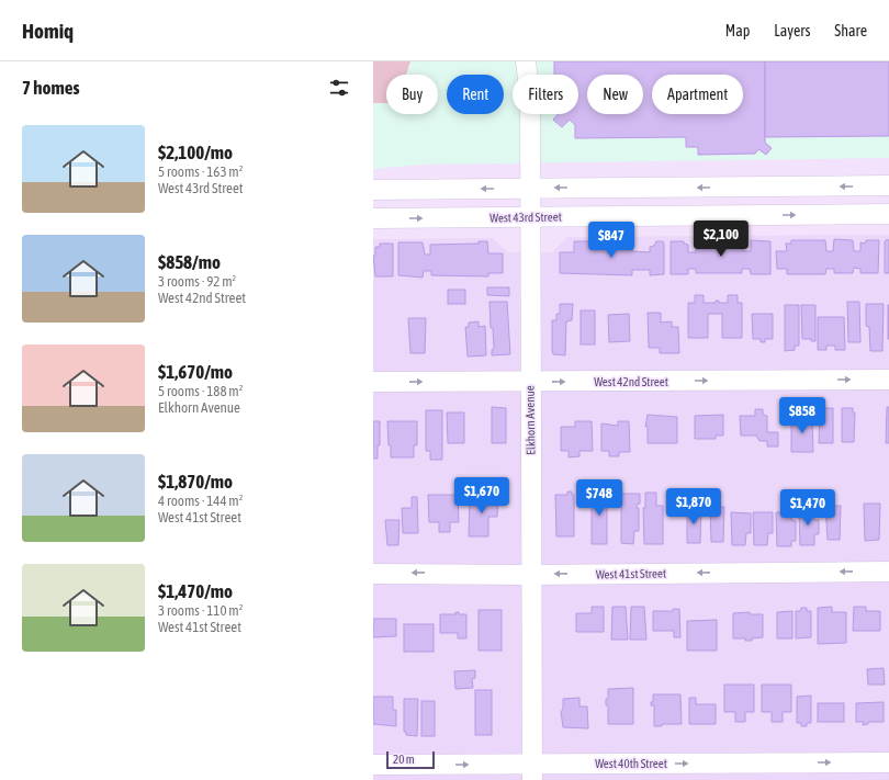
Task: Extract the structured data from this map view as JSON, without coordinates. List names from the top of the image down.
{
  "streets": {
    "street": [
      "West 43rd Street",
      "West 42nd Street",
      "Elkhorn Avenue",
      "West 41st Street",
      "West 40th Street"
    ]
  },
  "crossings": [
    ["West 43rd Street", "Elkhorn Avenue"],
    ["West 42nd Street", "Elkhorn Avenue"],
    ["Elkhorn Avenue", "West 41st Street"],
    ["Elkhorn Avenue", "West 40th Street"]
  ],
  "one_way": ["West 42nd Street", "West 41st Street", "West 40th Street"],
  "scale_bar": "20 m",
  "page": {
    "header": "Homiq",
    "nav": ["Map", "Layers", "Share"],
    "heading": "7 homes",
    "chip": [
      "Buy",
      "Rent",
      "Filters",
      "New",
      "Apartment"
    ],
    "list": [
      {
        "name": "$2,100/mo",
        "note": "5 rooms · 163 m² · West 43rd Street"
      },
      {
        "name": "$858/mo",
        "note": "3 rooms · 92 m² · West 42nd Street"
      },
      {
        "name": "$1,670/mo",
        "note": "5 rooms · 188 m² · Elkhorn Avenue"
      },
      {
        "name": "$1,870/mo",
        "note": "4 rooms · 144 m² · West 41st Street"
      },
      {
        "name": "$1,470/mo",
        "note": "3 rooms · 110 m² · West 41st Street"
      }
    ],
    "price": [
      "$2,100",
      "$847",
      "$858",
      "$1,670",
      "$748",
      "$1,870",
      "$1,470"
    ],
    "scale": "20 m"
  }
}
